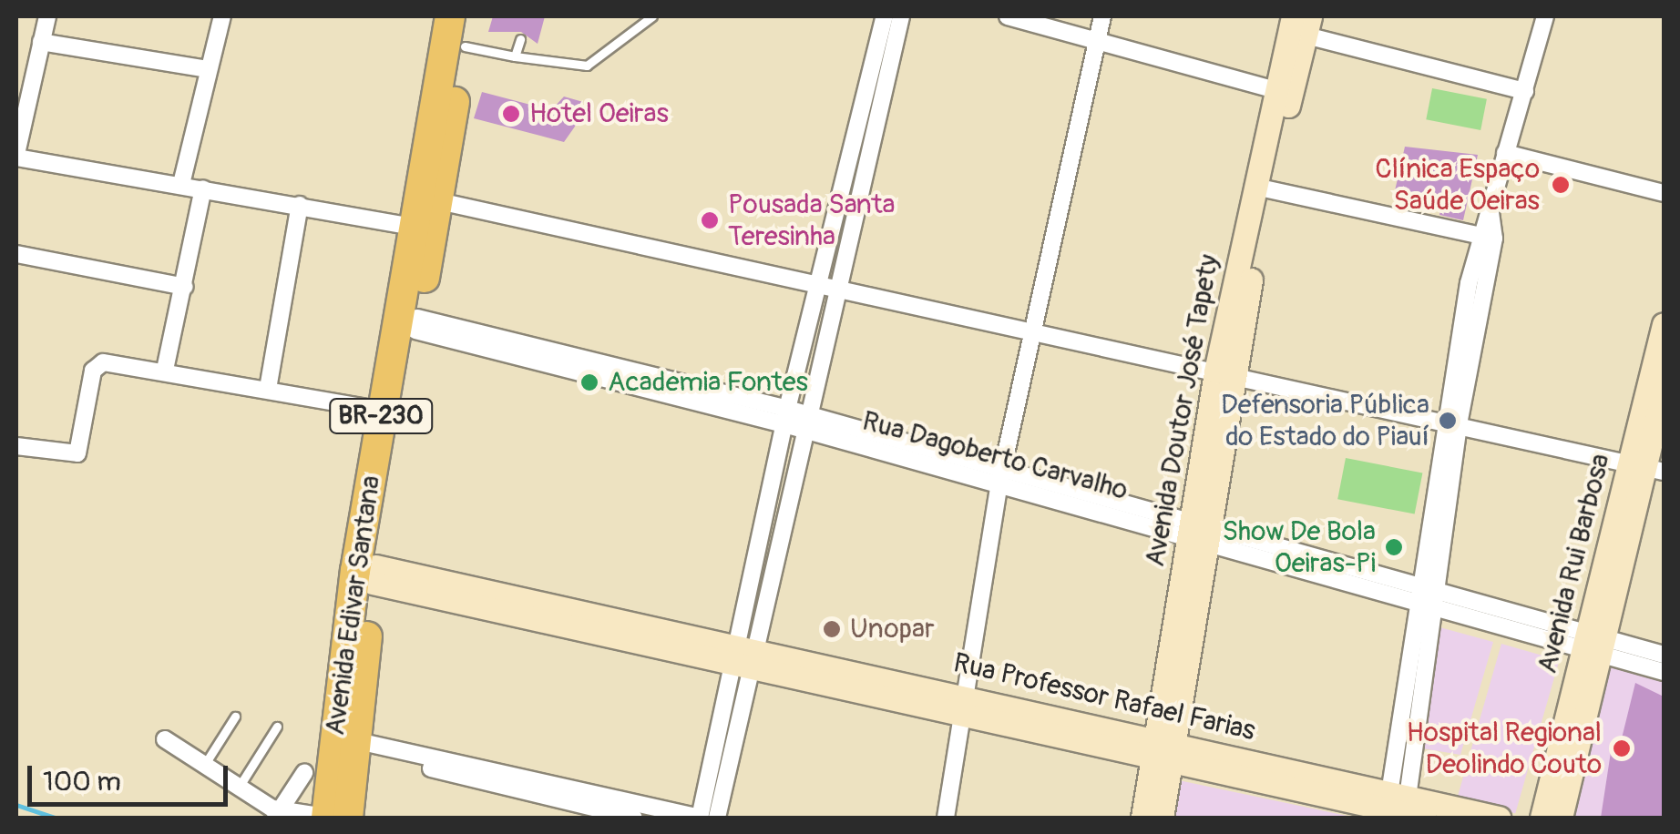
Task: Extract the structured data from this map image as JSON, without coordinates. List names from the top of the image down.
{
  "streets": {
    "highway": ["BR-230", "Avenida Edivar Santana"],
    "main road": ["Avenida Doutor José Tapety", "Avenida Rui Barbosa", "Rua Professor Rafael Farias"],
    "street": ["Rua Dagoberto Carvalho"]
  },
  "crossings": [
    ["Avenida Doutor José Tapety", "Rua Dagoberto Carvalho"],
    ["Avenida Doutor José Tapety", "Rua Professor Rafael Farias"],
    ["Rua Dagoberto Carvalho", "Avenida Rui Barbosa"],
    ["Rua Dagoberto Carvalho", "Avenida Edivar Santana"],
    ["Avenida Edivar Santana", "Rua Professor Rafael Farias"]
  ],
  "places": [
    "Hotel Oeiras",
    "Clínica Espaço Saúde Oeiras",
    "Pousada Santa Teresinha",
    "Academia Fontes",
    "Defensoria Pública do Estado do Piauí",
    "Show De Bola Oeiras-Pi",
    "Unopar",
    "Hospital Regional Deolindo Couto"
  ],
  "scale_bar": "100 m"
}
